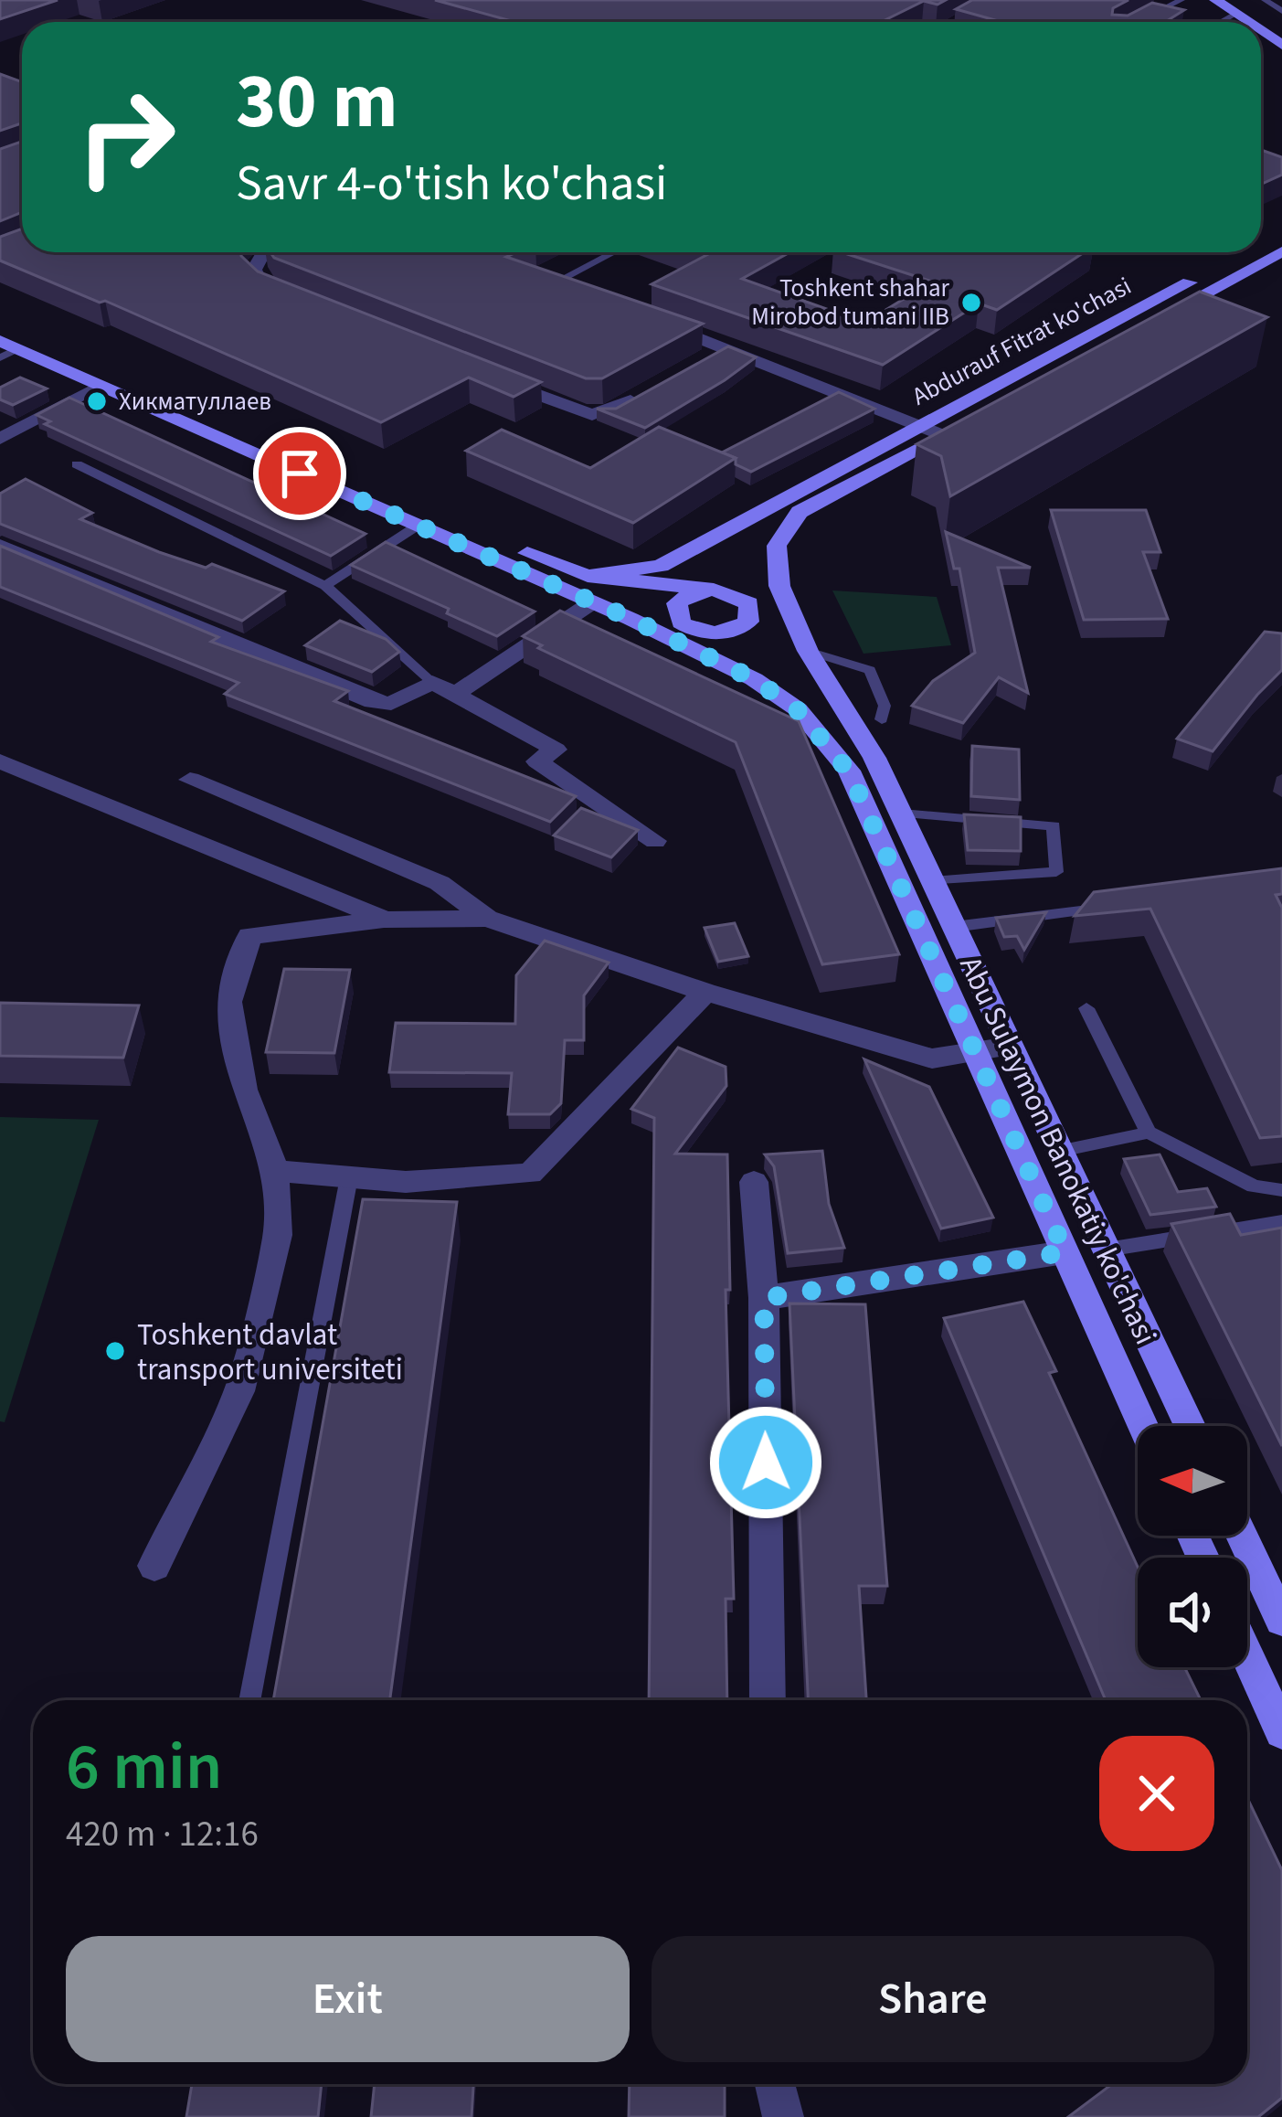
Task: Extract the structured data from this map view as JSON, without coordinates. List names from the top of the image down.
{
  "streets": {
    "main road": ["Abdurauf Fitrat ko'chasi", "Abu Sulaymon Banokatiy ko'chasi"]
  },
  "crossings": [
    ["Abdurauf Fitrat ko'chasi", "Abu Sulaymon Banokatiy ko'chasi"]
  ],
  "places": ["Toshkent shahar Mirobod tumani IIB", "Хикматуллаев", "Toshkent davlat transport universiteti"],
  "north": "left",
  "page": {
    "turn": ["30 m", "Savr 4-o'tish ko'chasi"],
    "heading": ["6 min", "420 m · 12:16"],
    "buttons": ["Exit", "Share"]
  }
}
